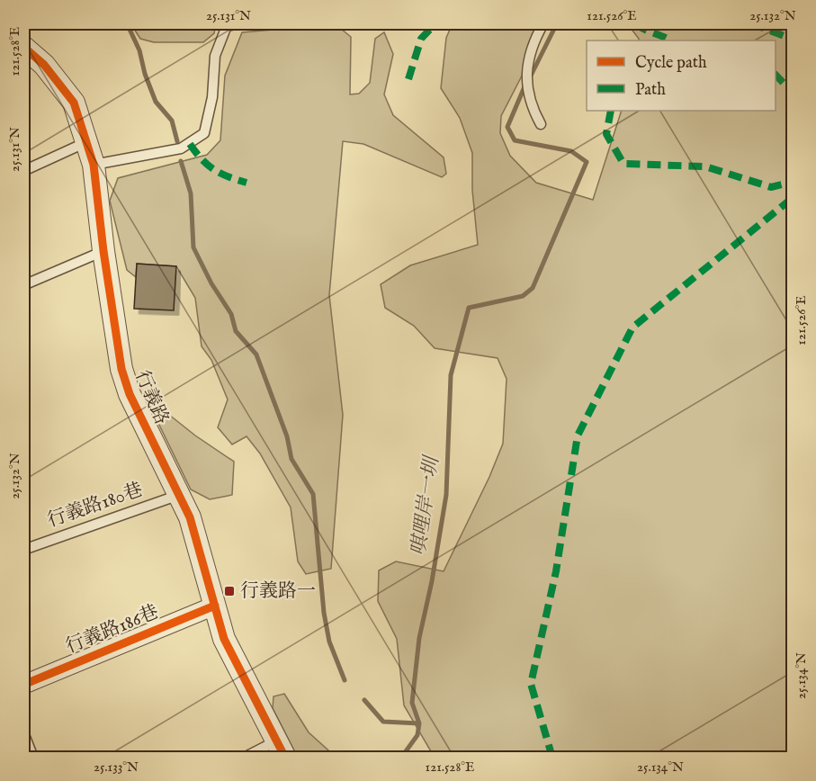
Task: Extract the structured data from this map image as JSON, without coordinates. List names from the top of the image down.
{
  "streets": {
    "street": ["行義路", "行義路186巷"],
    "lane": ["行義路180巷"]
  },
  "crossings": [
    ["行義路", "行義路180巷"],
    ["行義路", "行義路186巷"]
  ],
  "water": ["唭哩岸一圳"],
  "places": {
    "transit": ["行義路一"]
  },
  "legend": ["Cycle path", "Path"],
  "coordinates": [
    "25.131°N",
    "121.526°E",
    "25.132°N",
    "121.528°E",
    "25.134°N",
    "25.133°N"
  ]
}
